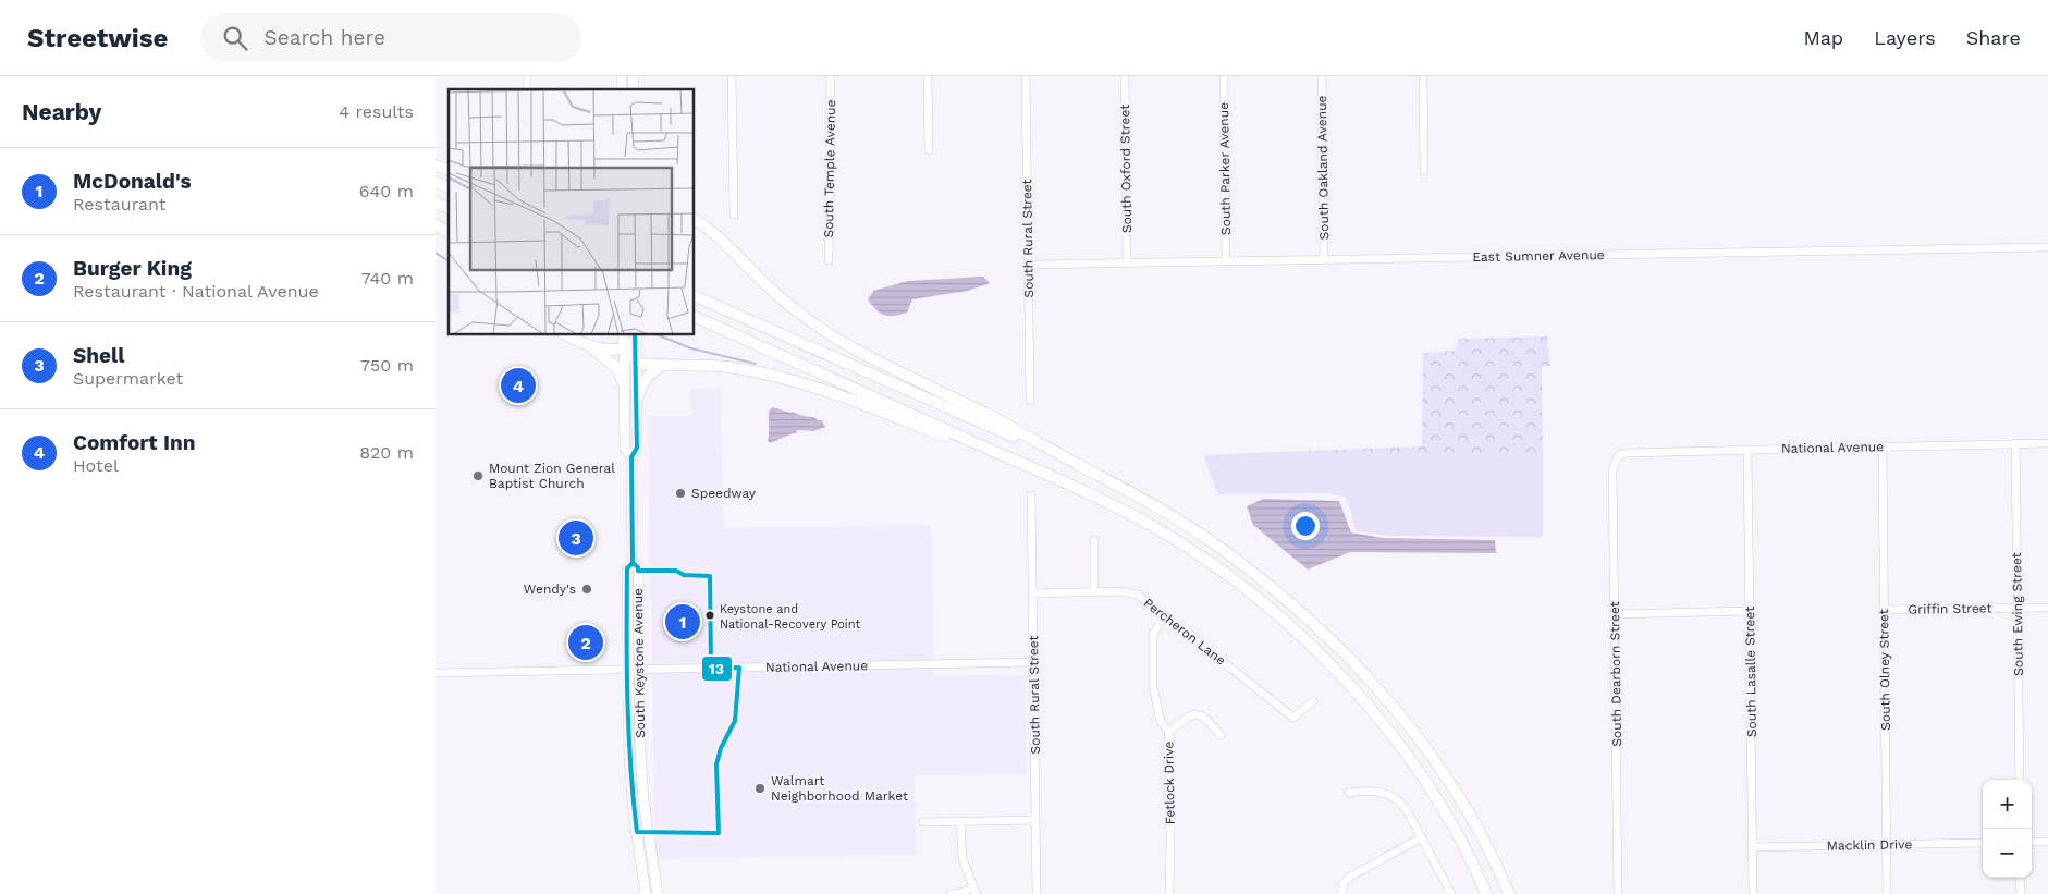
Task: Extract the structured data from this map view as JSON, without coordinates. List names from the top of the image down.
{
  "streets": {
    "main road": ["South Keystone Avenue"],
    "street": [
      "South Oakland Avenue",
      "South Temple Avenue",
      "South Oxford Street",
      "South Parker Avenue",
      "South Rural Street",
      "East Sumner Avenue",
      "National Avenue",
      "Griffin Street",
      "South Ewing Street",
      "Percheron Lane",
      "South Olney Street",
      "South Lasalle Street",
      "South Dearborn Street",
      "Fetlock Drive",
      "Macklin Drive"
    ]
  },
  "crossings": [
    ["South Oakland Avenue", "East Sumner Avenue"],
    ["South Oxford Street", "East Sumner Avenue"],
    ["South Parker Avenue", "East Sumner Avenue"],
    ["South Rural Street", "East Sumner Avenue"],
    ["South Rural Street", "National Avenue"],
    ["South Rural Street", "Percheron Lane"],
    ["National Avenue", "South Ewing Street"],
    ["National Avenue", "South Keystone Avenue"],
    ["National Avenue", "South Olney Street"],
    ["National Avenue", "South Lasalle Street"],
    ["National Avenue", "South Dearborn Street"],
    ["Griffin Street", "South Ewing Street"],
    ["Griffin Street", "South Olney Street"],
    ["Percheron Lane", "Fetlock Drive"],
    ["South Olney Street", "Macklin Drive"],
    ["South Lasalle Street", "Macklin Drive"]
  ],
  "places": [
    "Mount Zion General Baptist Church",
    "Speedway",
    "Wendy's",
    "Keystone and National-Recovery Point",
    "Walmart Neighborhood Market"
  ],
  "lines": ["transit line 13"],
  "page": {
    "header": "Streetwise",
    "search": "Search here",
    "nav": ["Map", "Layers", "Share"],
    "heading": ["Nearby", "4 results"],
    "list": [
      {
        "mark": "1",
        "name": "McDonald's",
        "note": "Restaurant",
        "value": "640 m"
      },
      {
        "mark": "2",
        "name": "Burger King",
        "note": "Restaurant · National Avenue",
        "value": "740 m"
      },
      {
        "mark": "3",
        "name": "Shell",
        "note": "Supermarket",
        "value": "750 m"
      },
      {
        "mark": "4",
        "name": "Comfort Inn",
        "note": "Hotel",
        "value": "820 m"
      }
    ],
    "pins": [
      "4",
      "3",
      "1",
      "2"
    ],
    "map_buttons": ["+", "−"]
  }
}
